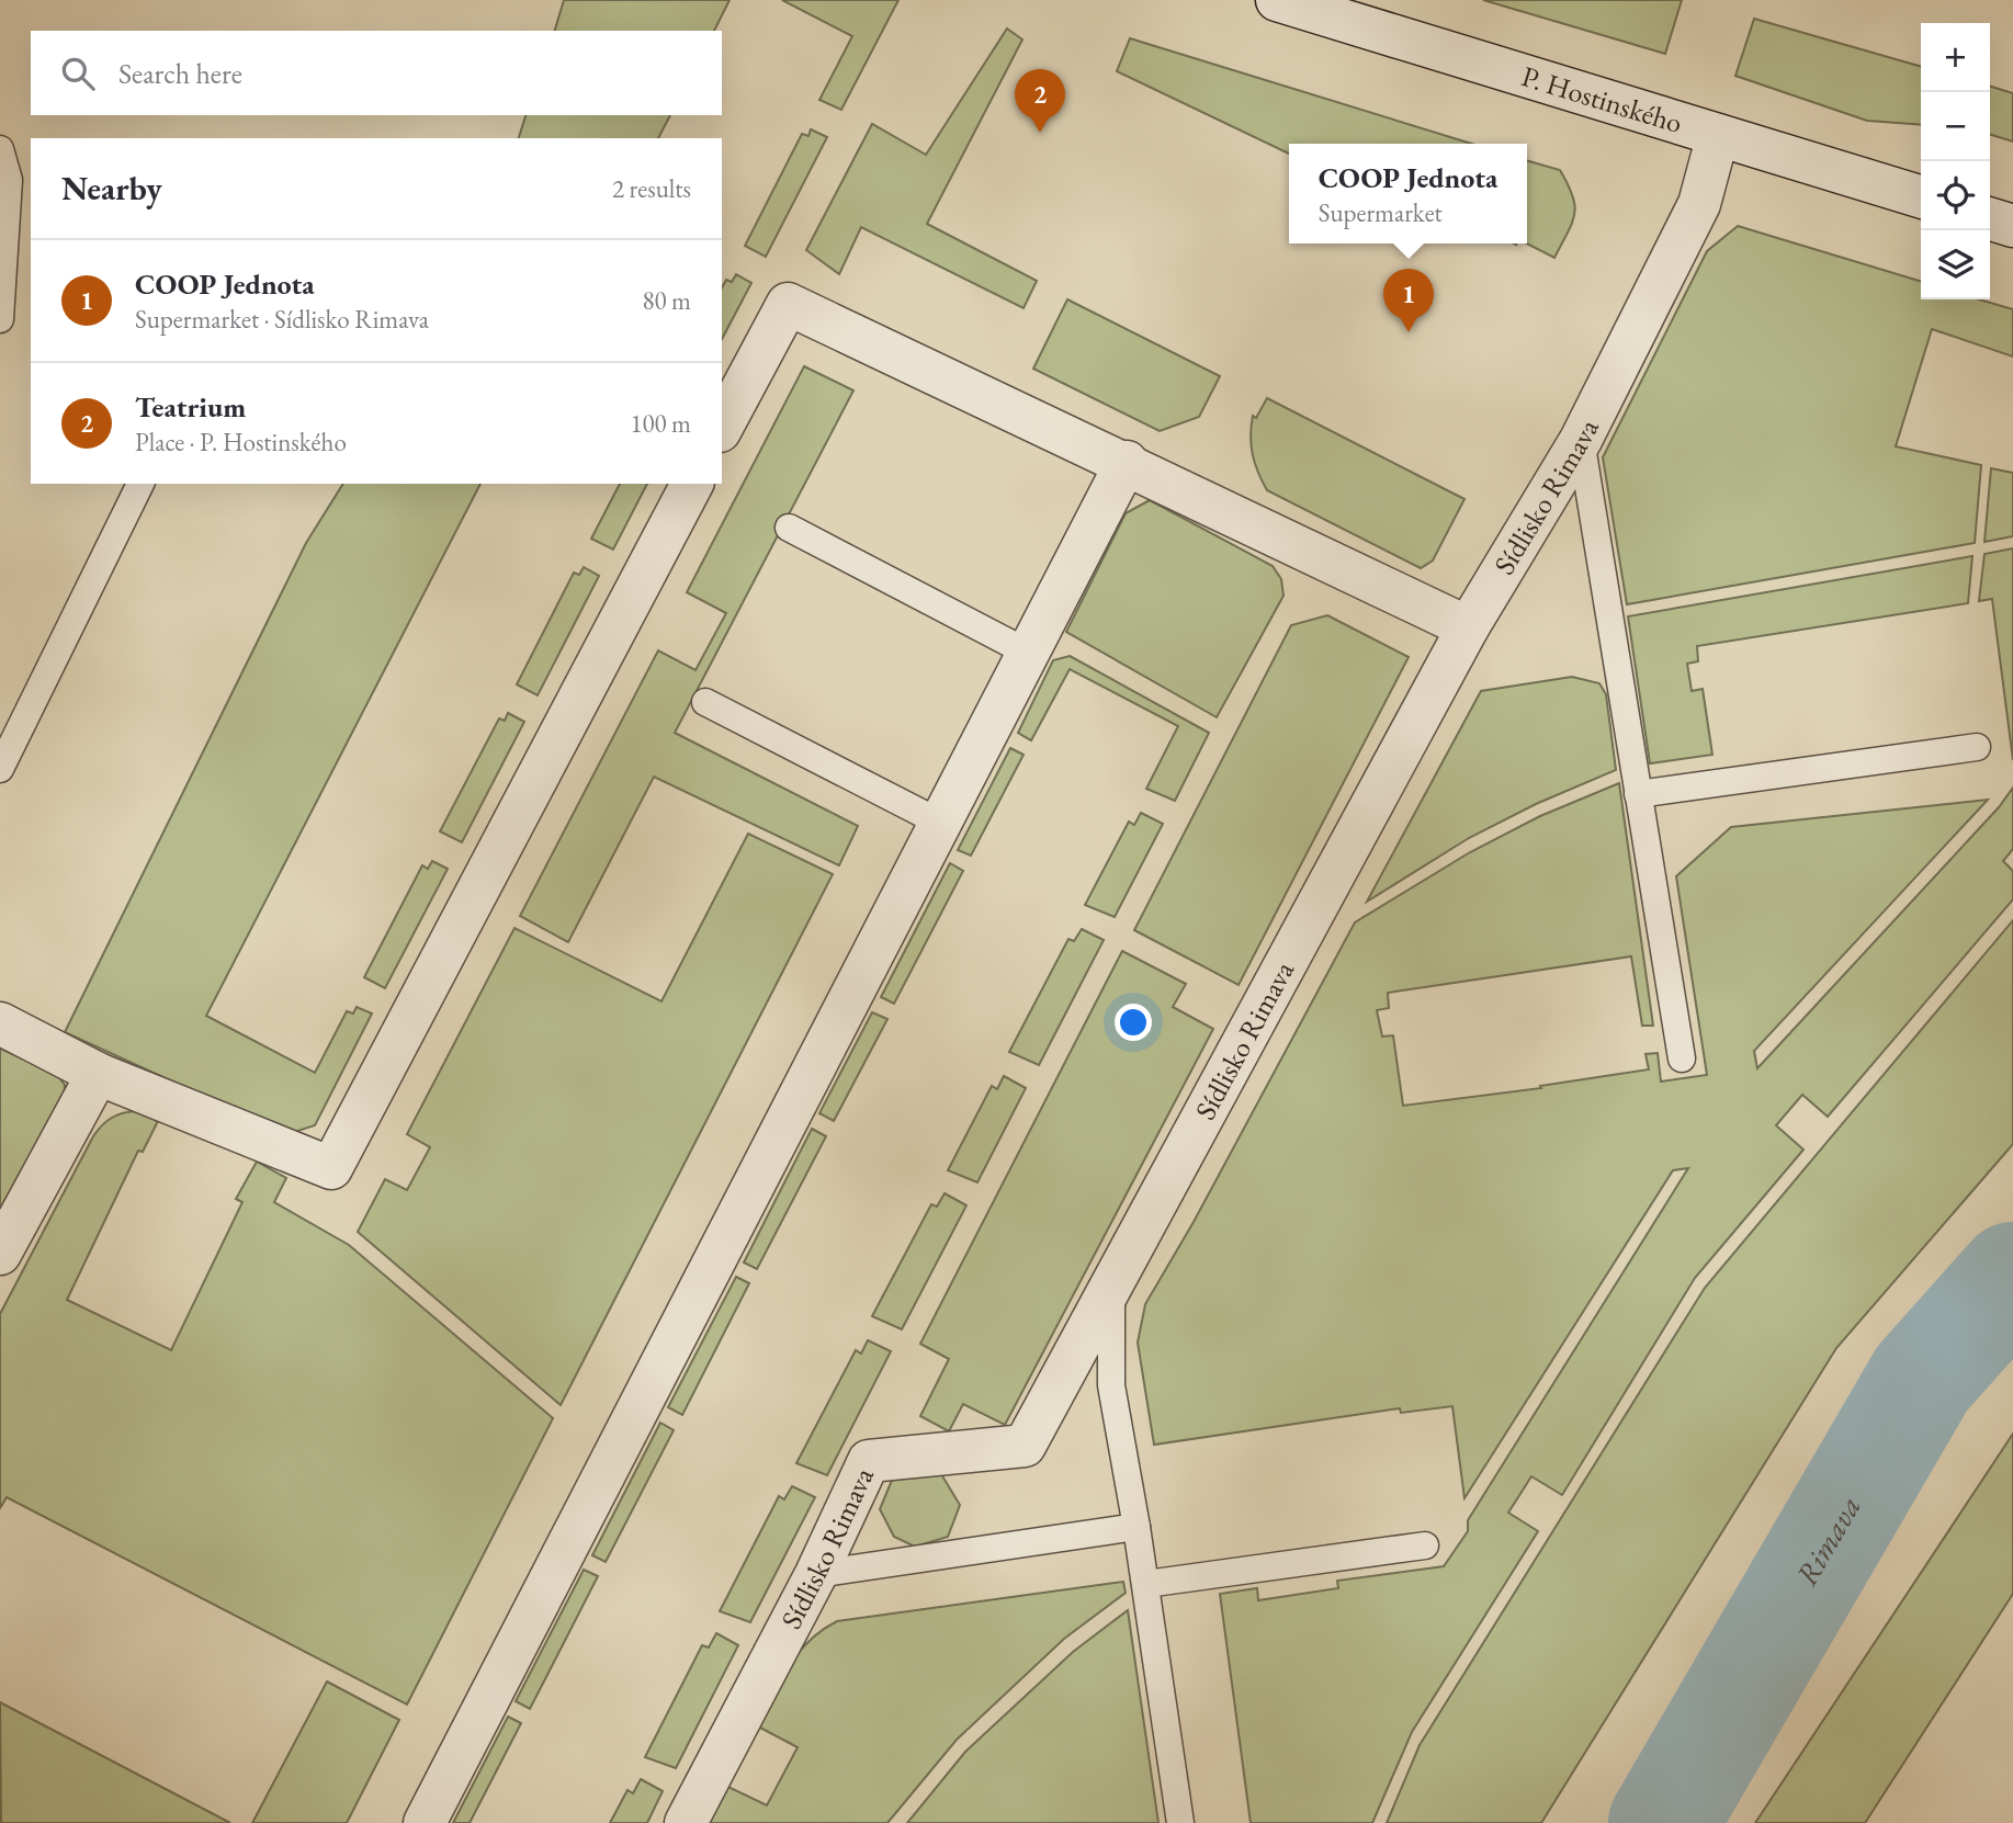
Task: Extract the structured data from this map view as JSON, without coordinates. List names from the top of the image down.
{
  "streets": {
    "street": ["P. Hostinského", "Sídlisko Rimava"]
  },
  "crossings": [
    ["P. Hostinského", "Sídlisko Rimava"]
  ],
  "water": ["Rimava"],
  "page": {
    "map_buttons": ["+", "−"],
    "search": "Search here",
    "pins": ["2", "1"],
    "heading": ["Nearby", "2 results"],
    "popup": ["COOP Jednota", "Supermarket"],
    "list": [
      {
        "mark": "1",
        "name": "COOP Jednota",
        "note": "Supermarket · Sídlisko Rimava",
        "value": "80 m"
      },
      {
        "mark": "2",
        "name": "Teatrium",
        "note": "Place · P. Hostinského",
        "value": "100 m"
      }
    ]
  }
}
